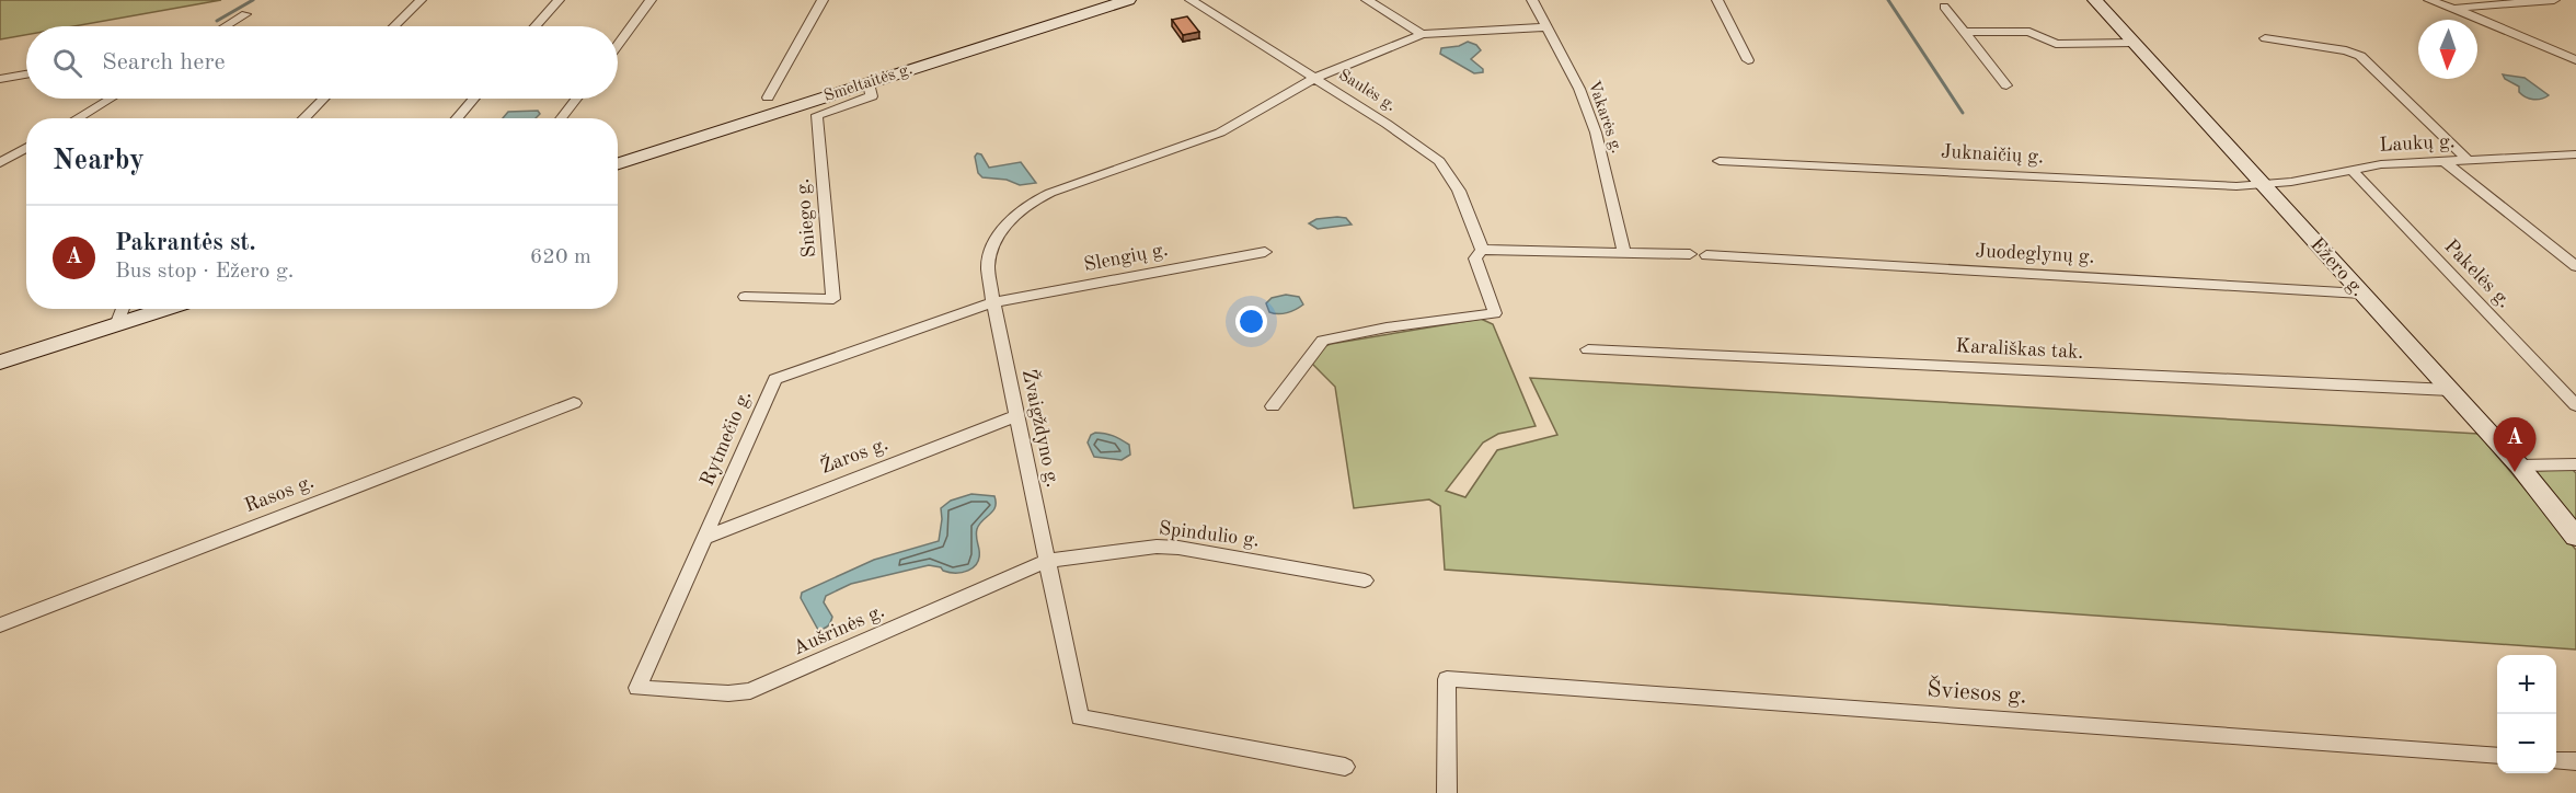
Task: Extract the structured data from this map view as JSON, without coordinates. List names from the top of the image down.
{
  "streets": {
    "main road": ["Smeltaitės g.", "Ežero g."],
    "street": [
      "Saulės g.",
      "Vakarės g.",
      "Laukų g.",
      "Juknaičių g.",
      "Sniego g.",
      "Juodeglynų g.",
      "Slengių g.",
      "Pakelės g.",
      "Karališkas tak.",
      "Žvaigždyno g.",
      "Rytmečio g.",
      "Žaros g.",
      "Rasos g.",
      "Spindulio g.",
      "Aušrinės g.",
      "Šviesos g."
    ]
  },
  "crossings": [
    ["Smeltaitės g.", "Sniego g."],
    ["Saulės g.", "Žvaigždyno g."],
    ["Vakarės g.", "Žvaigždyno g."],
    ["Laukų g.", "Juknaičių g."],
    ["Laukų g.", "Ežero g."],
    ["Laukų g.", "Pakelės g."],
    ["Juknaičių g.", "Ežero g."],
    ["Juodeglynų g.", "Ežero g."],
    ["Slengių g.", "Žvaigždyno g."],
    ["Slengių g.", "Rytmečio g."],
    ["Ežero g.", "Karališkas tak."],
    ["Žvaigždyno g.", "Rytmečio g."],
    ["Žvaigždyno g.", "Žaros g."],
    ["Žvaigždyno g.", "Spindulio g."],
    ["Žvaigždyno g.", "Aušrinės g."],
    ["Rytmečio g.", "Žaros g."],
    ["Rytmečio g.", "Aušrinės g."],
    ["Spindulio g.", "Aušrinės g."]
  ],
  "north": "bottom",
  "page": {
    "search": "Search here",
    "heading": "Nearby",
    "list": [
      {
        "mark": "A",
        "name": "Pakrantės st.",
        "note": "Bus stop · Ežero g.",
        "value": "620 m"
      }
    ],
    "pins": "A",
    "map_buttons": ["+", "−"]
  }
}
